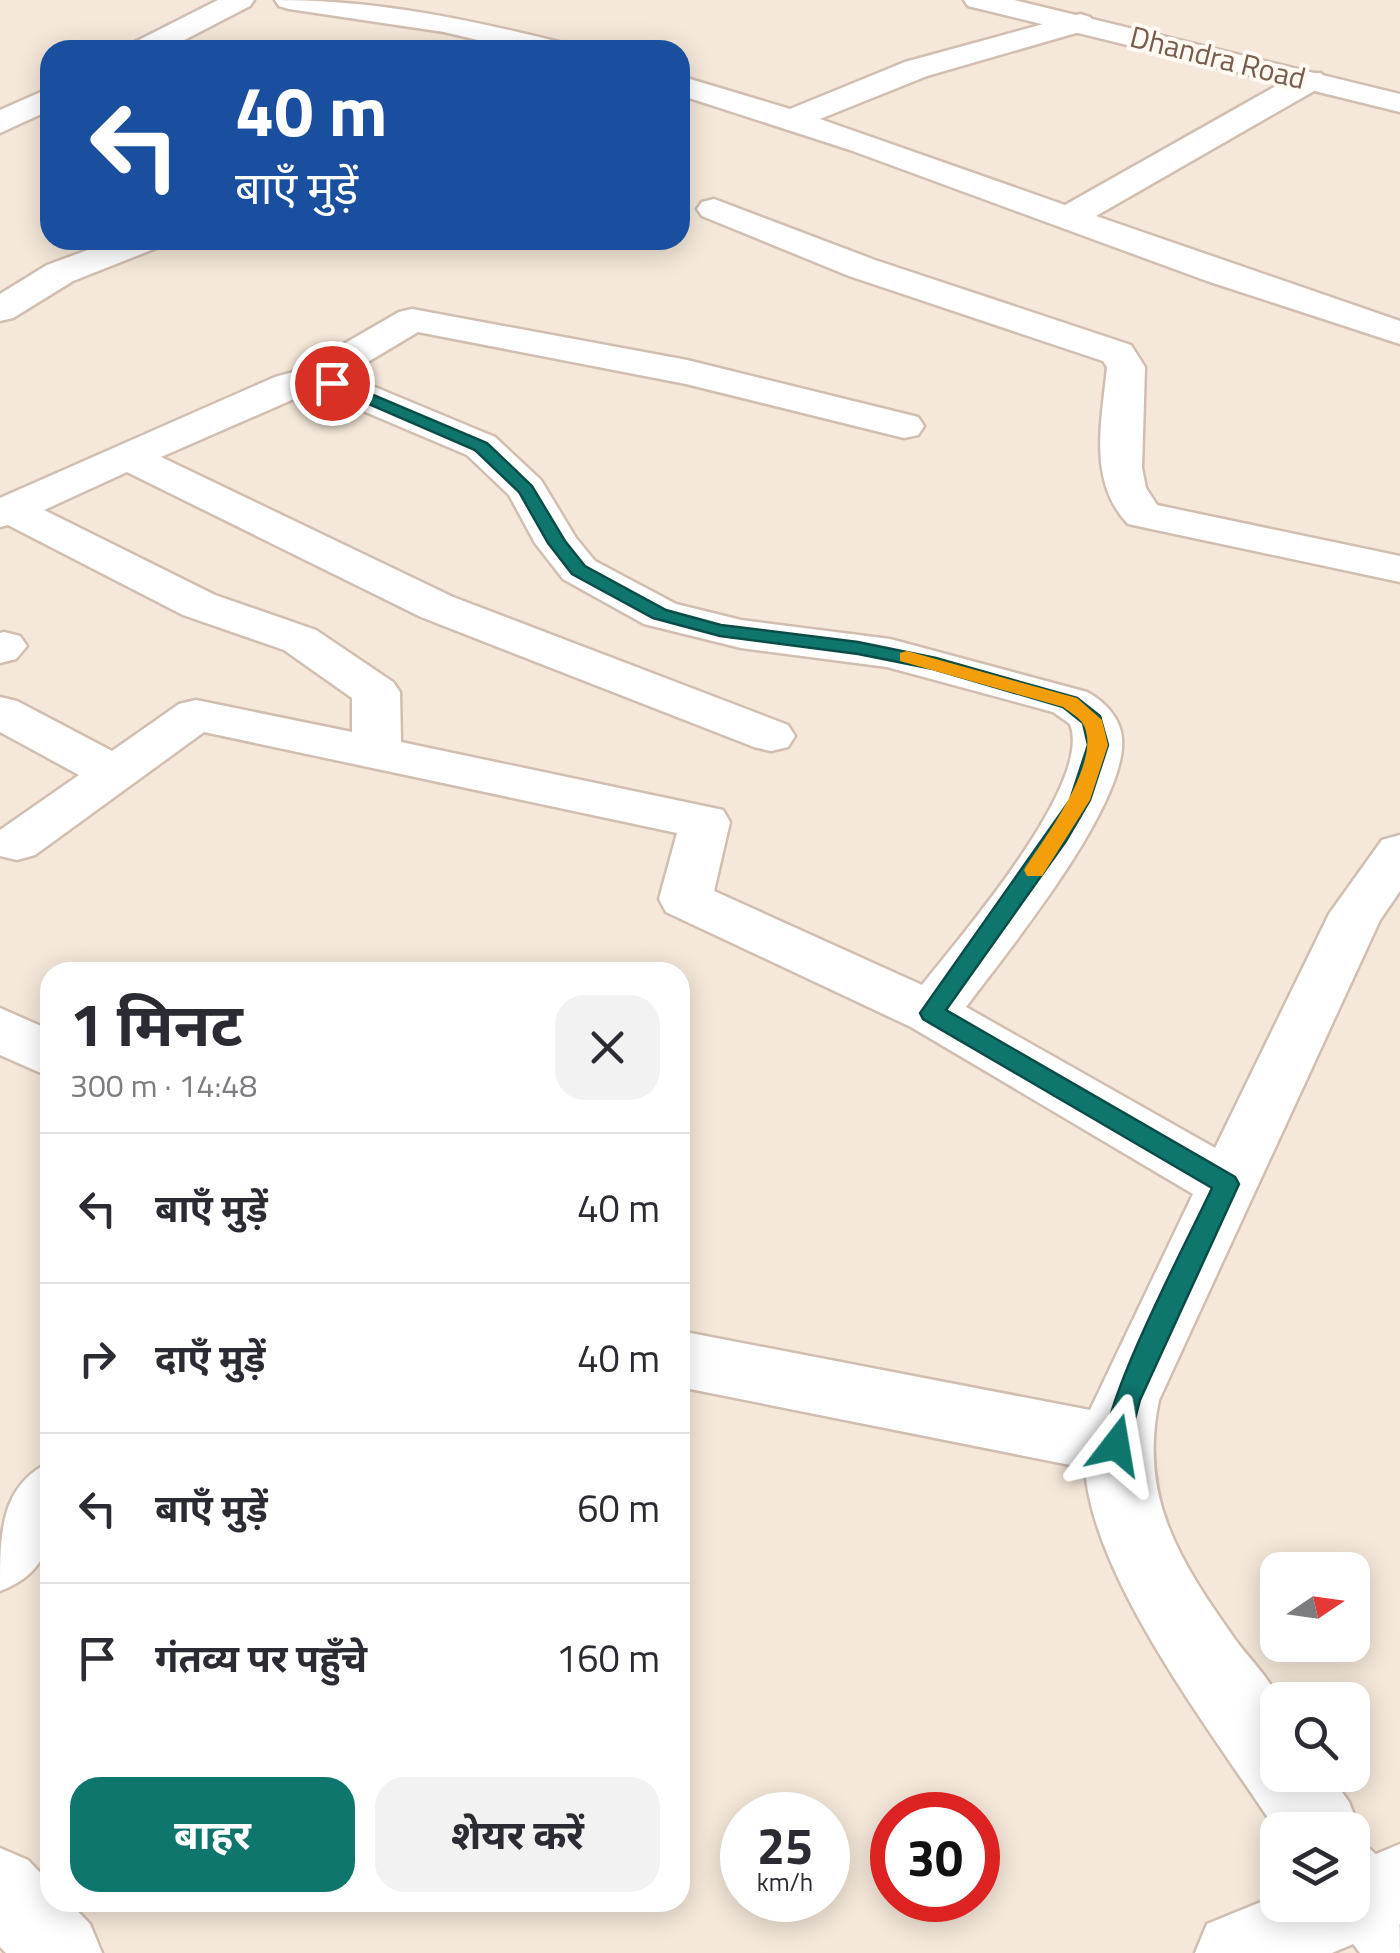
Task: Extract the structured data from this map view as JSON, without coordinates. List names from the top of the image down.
{
  "streets": {
    "street": ["Dhandra Road"]
  },
  "north": "right",
  "page": {
    "turn": ["40 m", "बाएँ मुड़ें"],
    "heading": ["1 मिनट", "300 m · 14:48"],
    "list": [
      {
        "name": "बाएँ मुड़ें",
        "value": "40 m"
      },
      {
        "name": "दाएँ मुड़ें",
        "value": "40 m"
      },
      {
        "name": "बाएँ मुड़ें",
        "value": "60 m"
      },
      {
        "name": "गंतव्य पर पहुँचे",
        "value": "160 m"
      }
    ],
    "buttons": ["बाहर", "शेयर करें"],
    "speed": "25 km/h",
    "limit": "30"
  }
}
